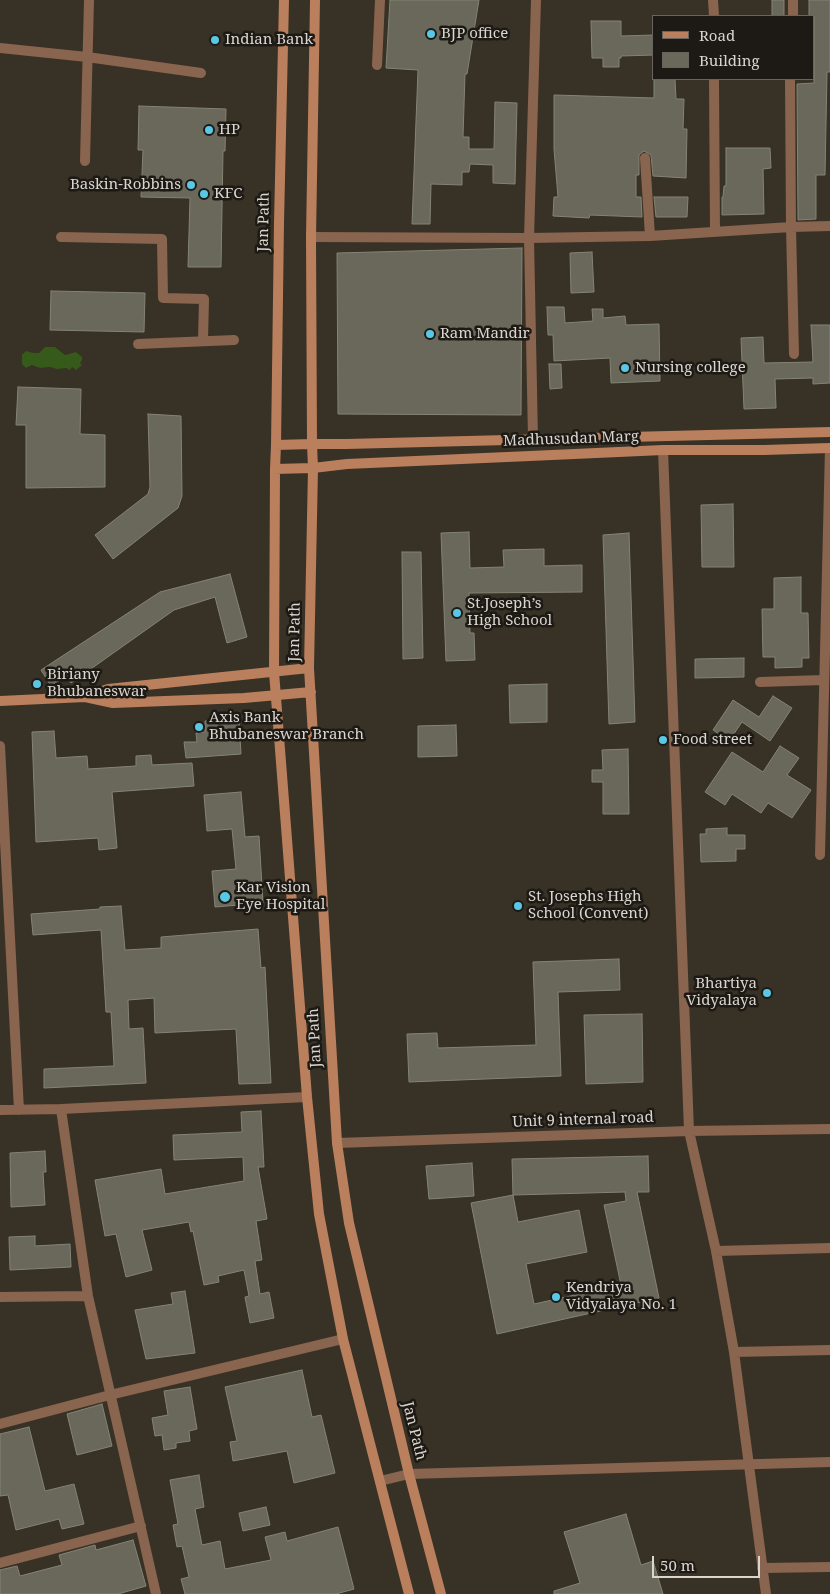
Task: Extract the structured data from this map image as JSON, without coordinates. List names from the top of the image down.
{
  "streets": {
    "main road": ["Jan Path", "Madhusudan Marg"],
    "street": ["Unit 9 internal road"]
  },
  "crossings": [
    ["Jan Path", "Madhusudan Marg"],
    ["Jan Path", "Unit 9 internal road"]
  ],
  "places": [
    "BJP office",
    "Indian Bank",
    "HP",
    "Baskin-Robbins",
    "KFC",
    "Ram Mandir",
    "Nursing college",
    "St.Joseph’s High School",
    "Biriany Bhubaneswar",
    "Axis Bank Bhubaneswar Branch",
    "Food street",
    "Kar Vision Eye Hospital",
    "St. Josephs High School (Convent)",
    "Bhartiya Vidyalaya",
    "Kendriya Vidyalaya No. 1"
  ],
  "legend": ["Road", "Building"],
  "scale_bar": "50 m"
}
